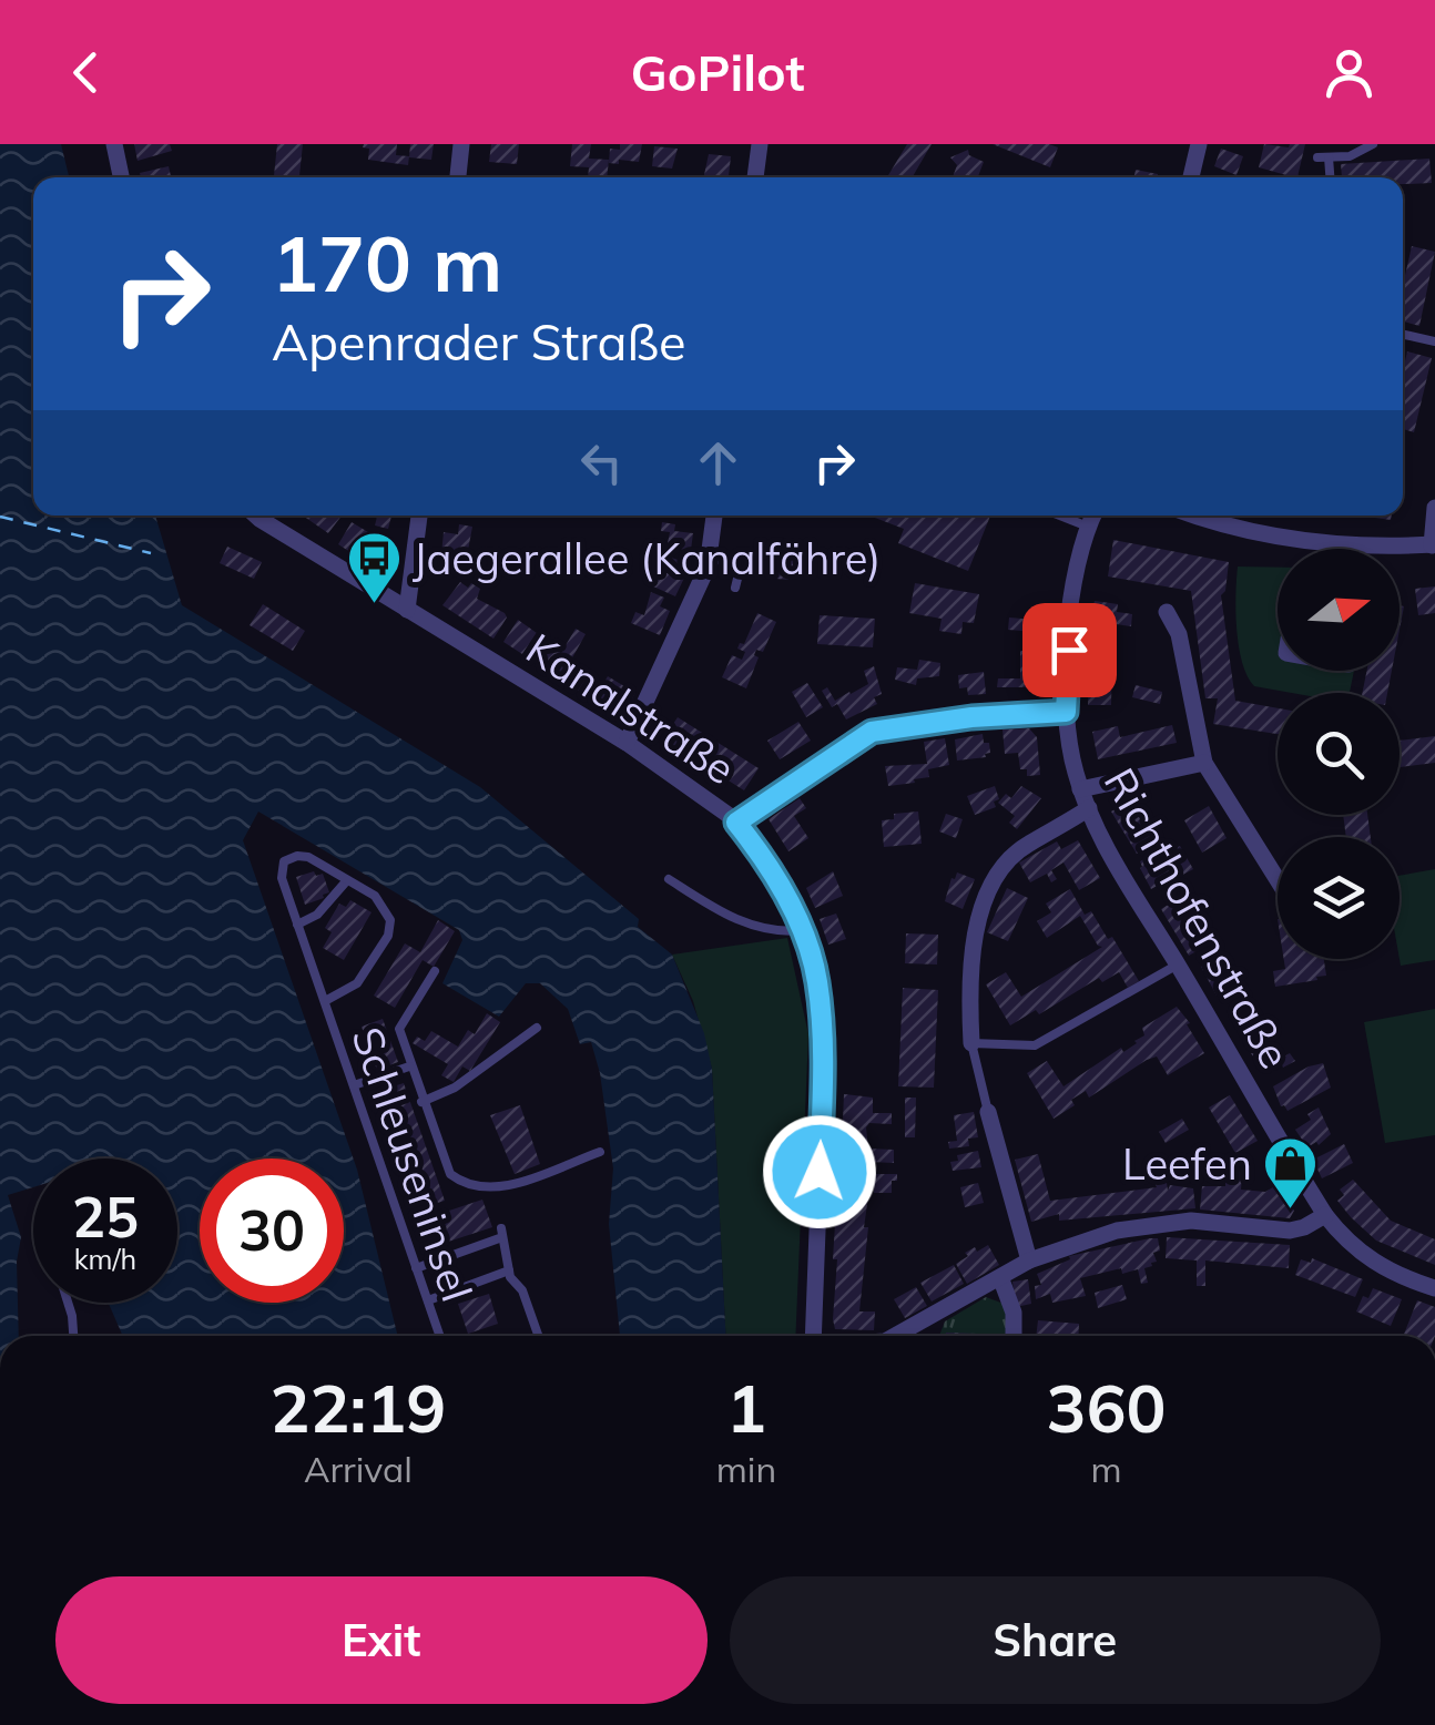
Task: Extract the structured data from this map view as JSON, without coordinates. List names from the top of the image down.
{
  "streets": {
    "street": ["Kanalstraße", "Richthofenstraße"],
    "lane": ["Schleuseninsel"]
  },
  "places": {
    "bus stop": ["Jaegerallee (Kanalfähre)"],
    "shop": ["Leefen"]
  },
  "north": "right",
  "page": {
    "header": "GoPilot",
    "turn": ["170 m", "Apenrader Straße"],
    "speed": "25 km/h",
    "limit": "30",
    "eta": [
      "22:19",
      "Arrival",
      "1",
      "min",
      "360",
      "m"
    ],
    "buttons": ["Exit", "Share"]
  }
}
